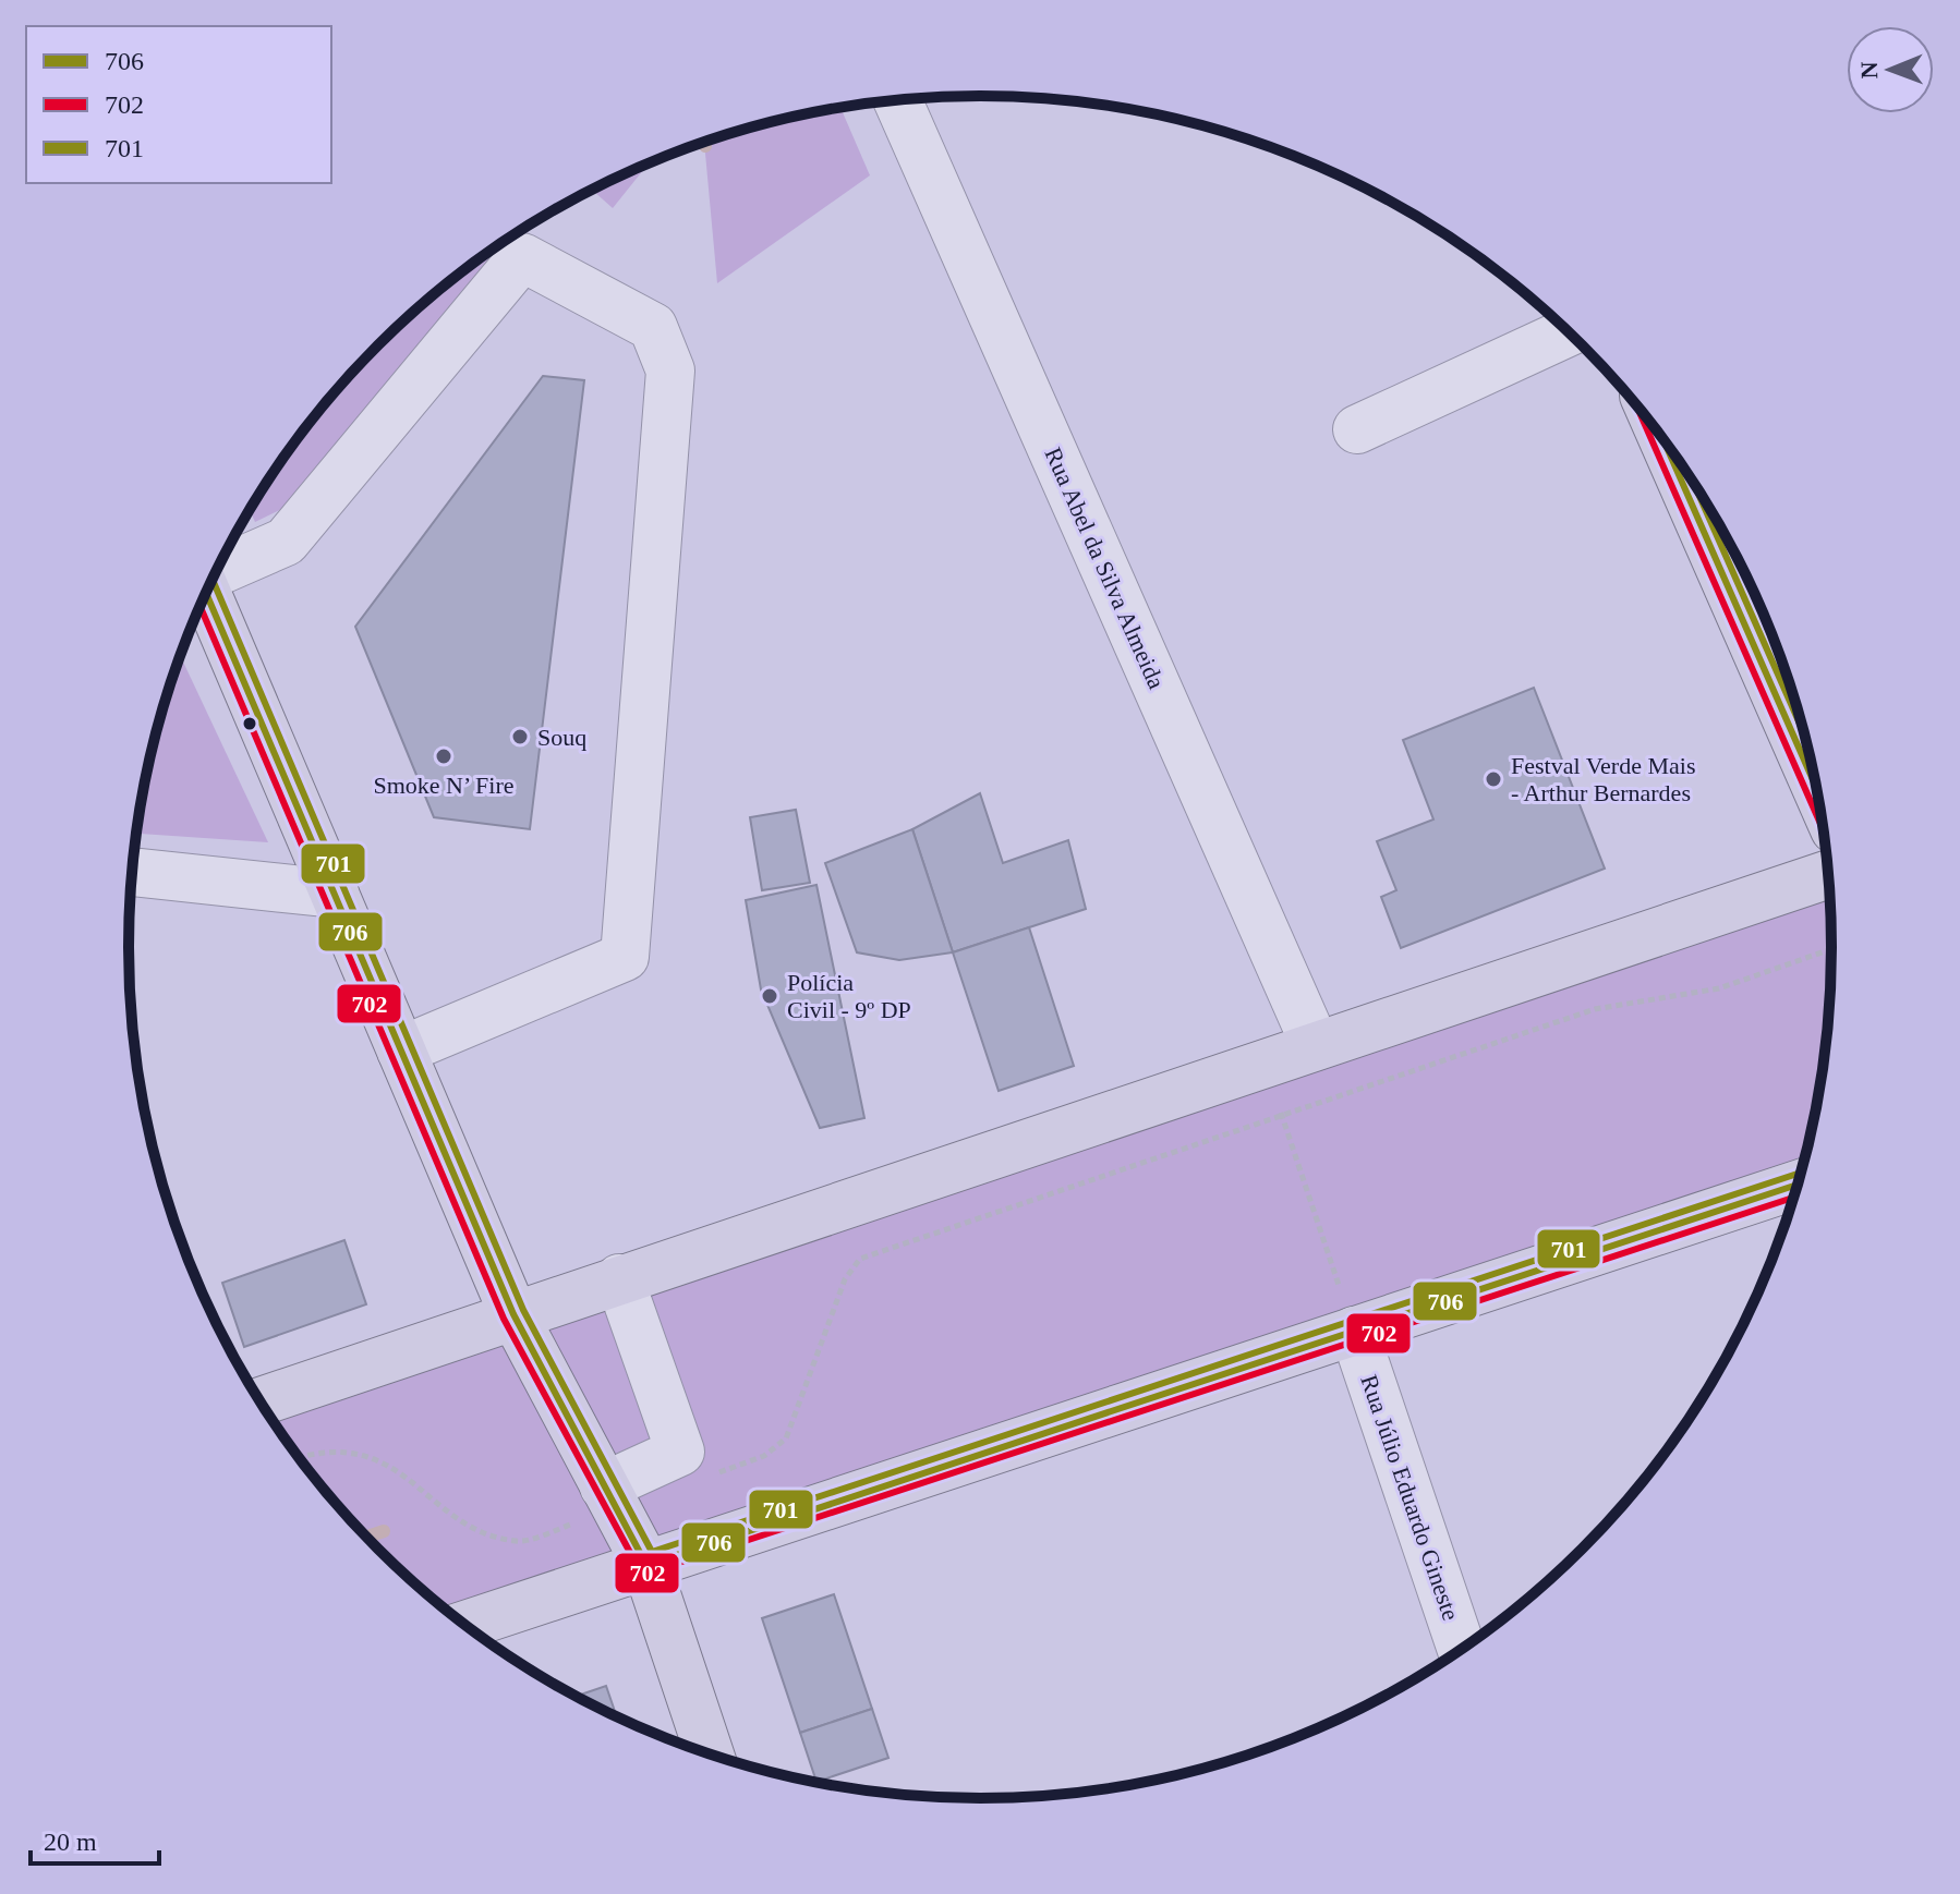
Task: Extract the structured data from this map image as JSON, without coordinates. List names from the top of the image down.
{
  "streets": {
    "street": ["Rua Abel da Silva Almeida", "Rua Júlio Eduardo Gineste"]
  },
  "places": [
    "Souq",
    "Smoke N’ Fire",
    "Festval Verde Mais - Arthur Bernardes",
    "Polícia Civil - 9º DP"
  ],
  "lines": ["transit line 702", "transit line 706", "transit line 701"],
  "legend": ["706", "702", "701"],
  "scale_bar": "20 m",
  "north": "left"
}
